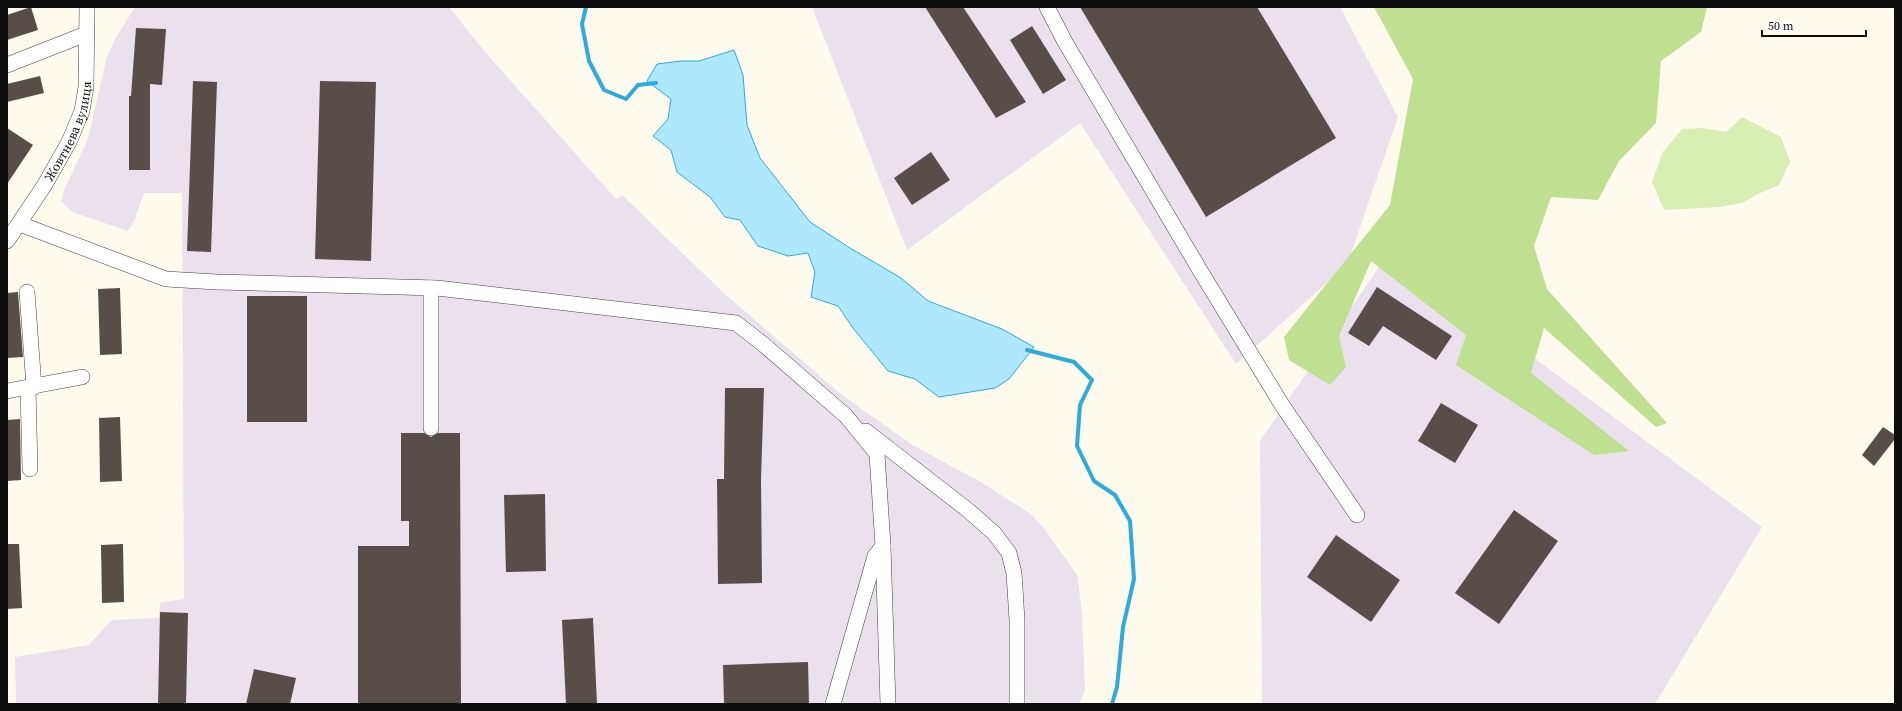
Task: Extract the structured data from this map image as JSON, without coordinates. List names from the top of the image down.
{
  "streets": {
    "street": ["Жовтнева вулиця"]
  },
  "scale_bar": "50 m"
}
